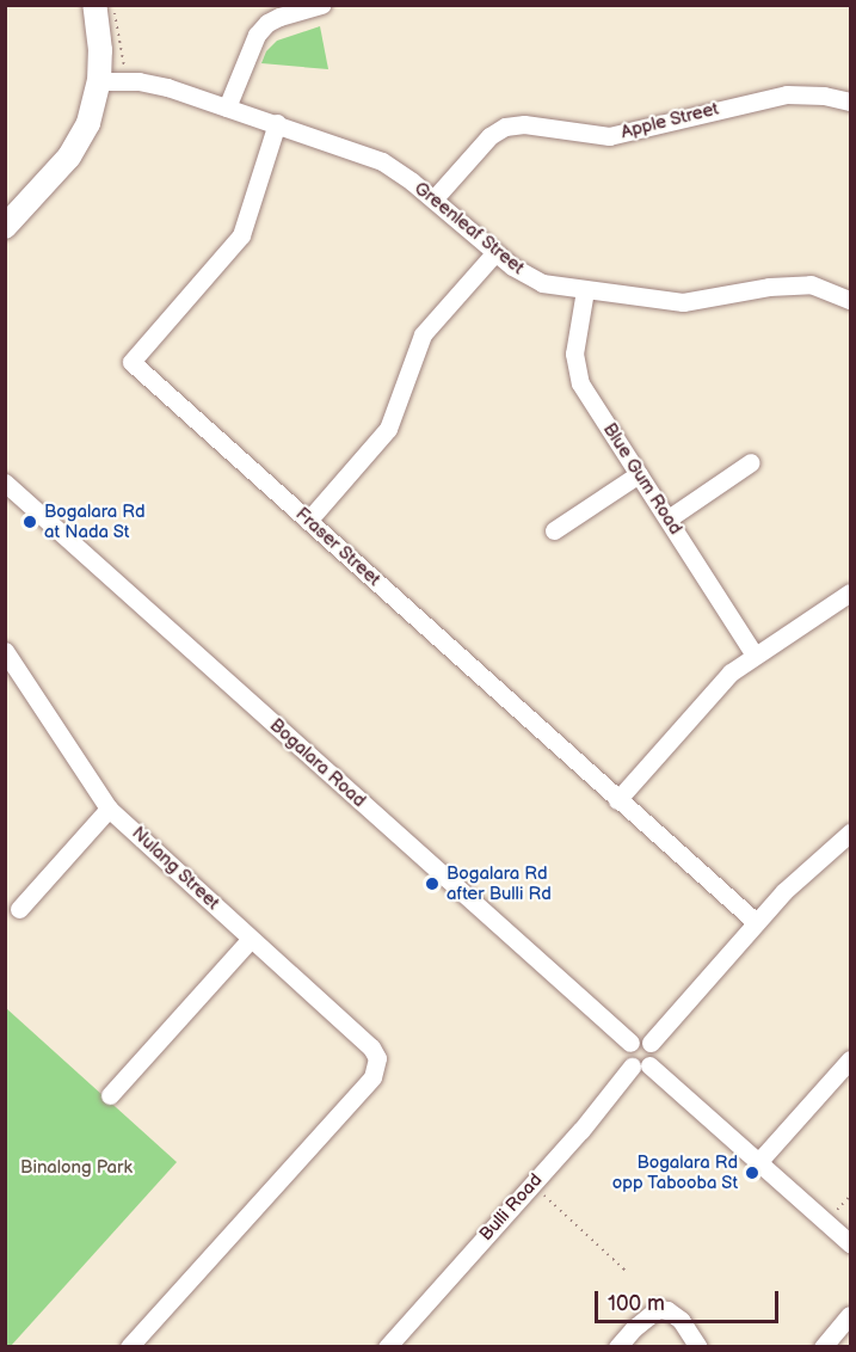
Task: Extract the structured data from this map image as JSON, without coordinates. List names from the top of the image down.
{
  "streets": {
    "street": [
      "Apple Street",
      "Greenleaf Street",
      "Blue Gum Road",
      "Fraser Street",
      "Bogalara Road",
      "Nulang Street",
      "Bulli Road"
    ]
  },
  "crossings": [
    ["Apple Street", "Greenleaf Street"],
    ["Greenleaf Street", "Blue Gum Road"],
    ["Greenleaf Street", "Fraser Street"],
    ["Bogalara Road", "Bulli Road"]
  ],
  "parks": ["Binalong Park"],
  "places": ["Bogalara Rd at Nada St", "Bogalara Rd after Bulli Rd", "Bogalara Rd opp Tabooba St"],
  "scale_bar": "100 m"
}
